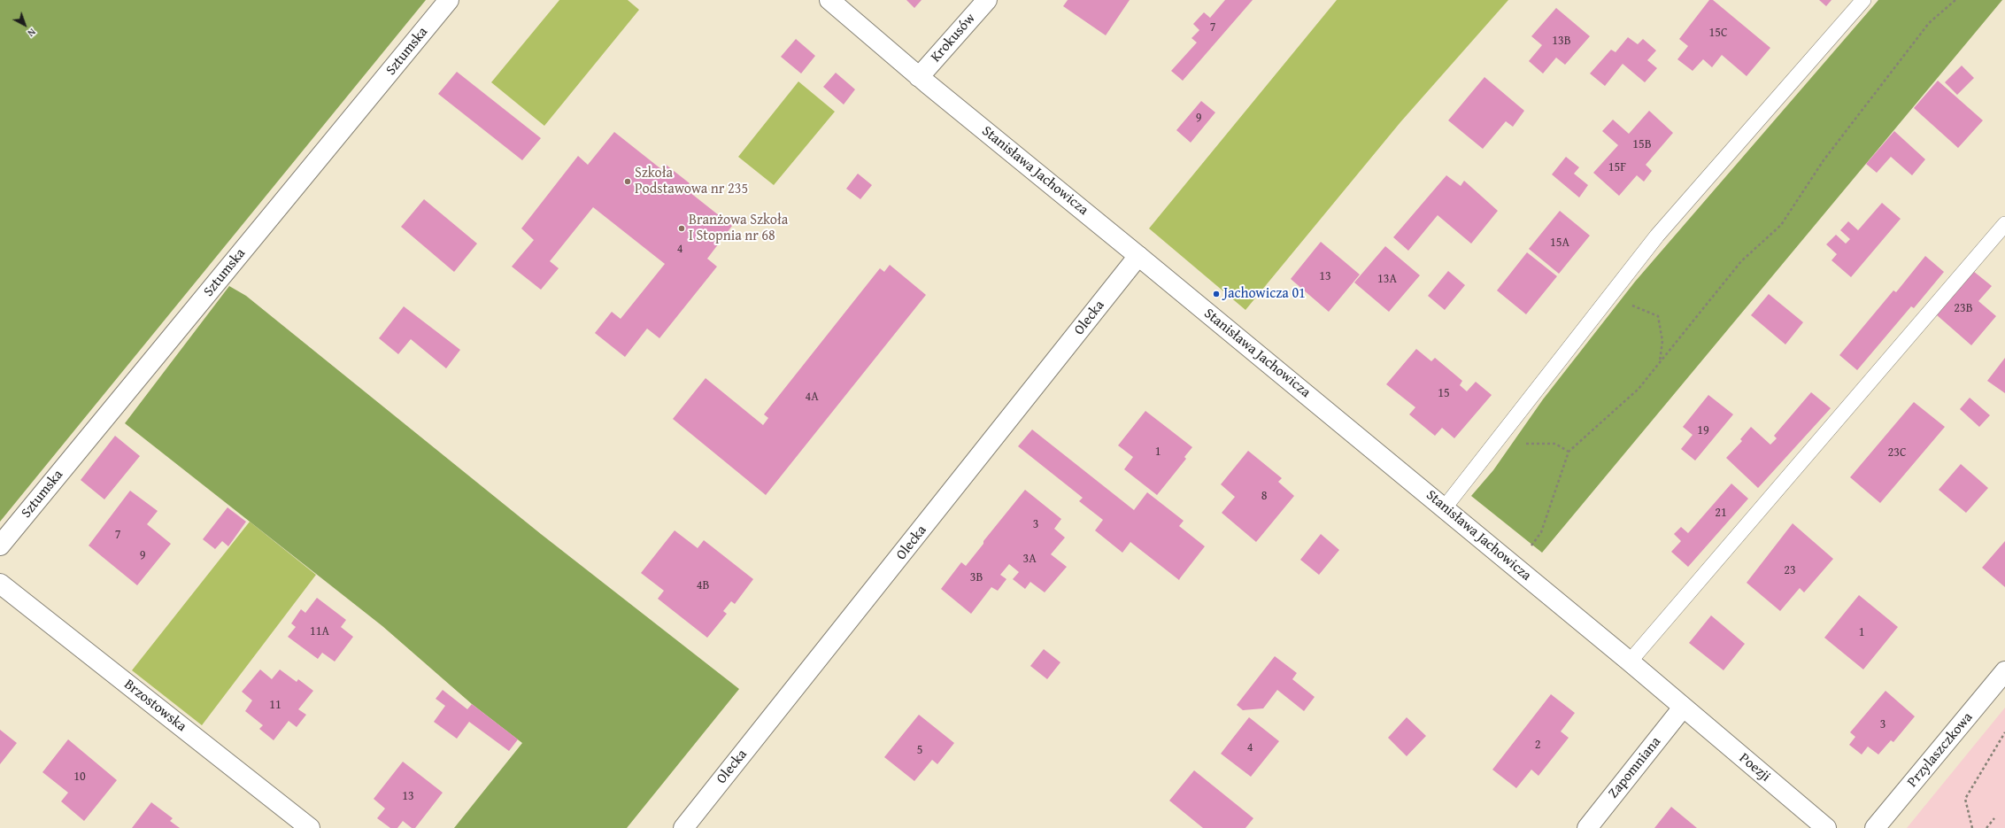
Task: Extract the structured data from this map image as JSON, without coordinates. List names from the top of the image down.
{
  "streets": {
    "street": [
      "Krokusów",
      "Sztumska",
      "Stanisława Jachowicza",
      "Olecka",
      "Brzostowska",
      "Przylaszczkowa",
      "Zapomniana",
      "Poezji"
    ]
  },
  "crossings": [
    ["Krokusów", "Stanisława Jachowicza"],
    ["Stanisława Jachowicza", "Olecka"],
    ["Stanisława Jachowicza", "Zapomniana"],
    ["Stanisława Jachowicza", "Poezji"],
    ["Zapomniana", "Poezji"]
  ],
  "places": ["Szkoła Podstawowa nr 235", "Branżowa Szkoła I Stopnia nr 68", "Jachowicza 01"],
  "house_numbers": [
    "7",
    "15C",
    "13B",
    "9",
    "15B",
    "15F",
    "15A",
    "4",
    "13",
    "13A",
    "23B",
    "15",
    "4A",
    "19",
    "1",
    "23C",
    "8",
    "21",
    "3",
    "7",
    "9",
    "3A",
    "23",
    "3B",
    "4B",
    "11A",
    "1",
    "11",
    "3",
    "2",
    "4",
    "5",
    "10",
    "13"
  ],
  "north": "bottom right"
}
